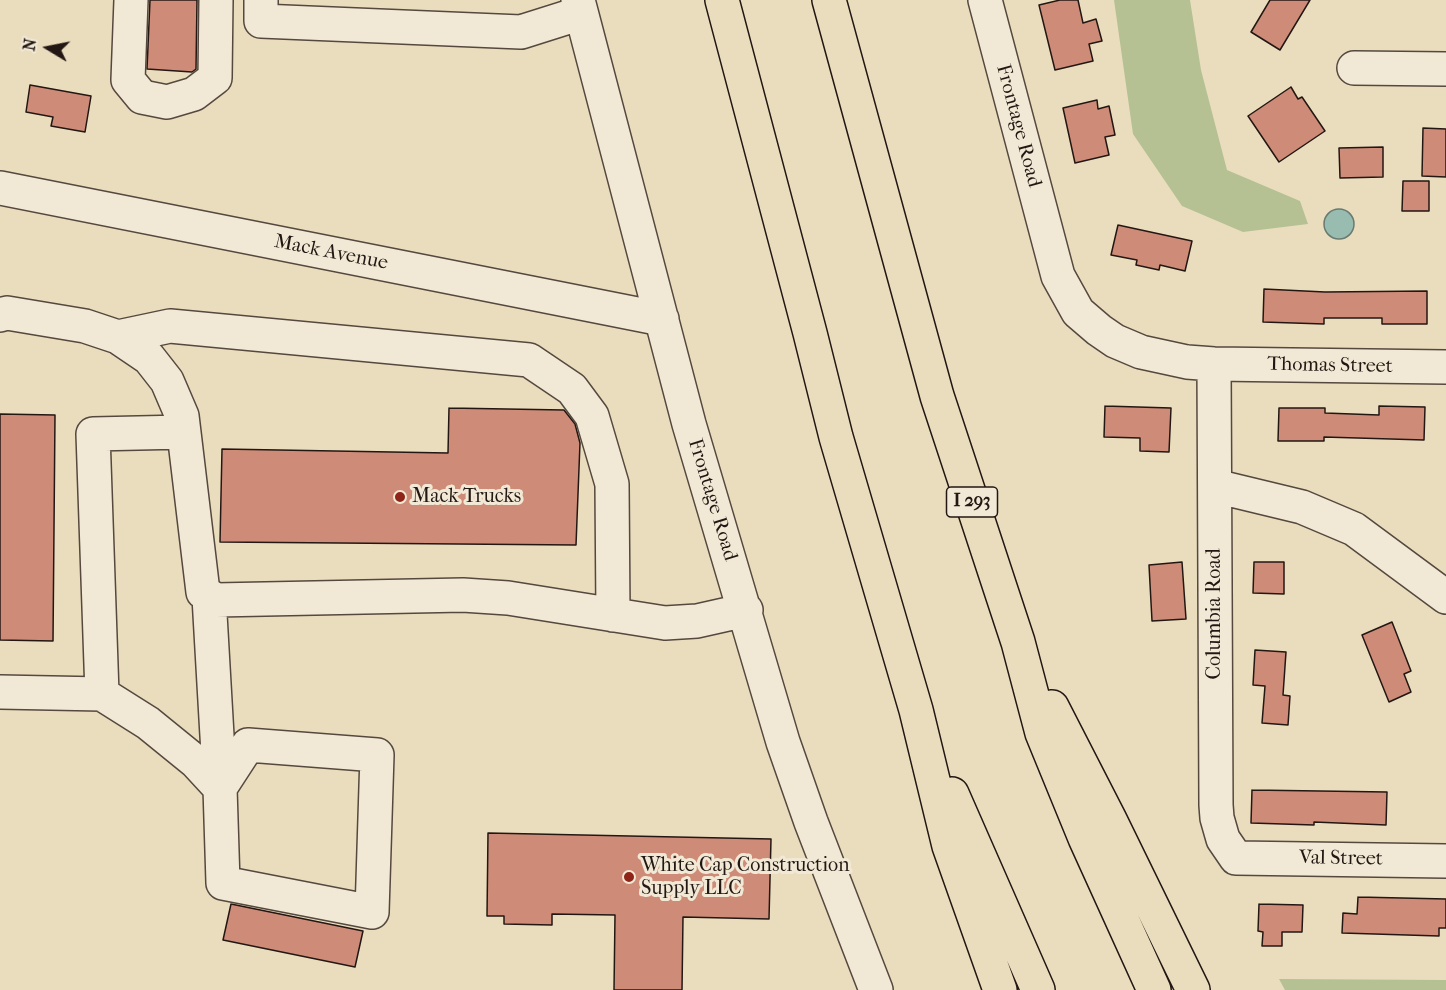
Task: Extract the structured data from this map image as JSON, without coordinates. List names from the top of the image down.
{
  "streets": {
    "highway": ["I 293"],
    "street": [
      "Frontage Road",
      "Mack Avenue",
      "Thomas Street",
      "Columbia Road",
      "Val Street"
    ]
  },
  "crossings": [
    ["Frontage Road", "Mack Avenue"],
    ["Frontage Road", "Thomas Street"],
    ["Frontage Road", "Columbia Road"],
    ["Thomas Street", "Columbia Road"],
    ["Columbia Road", "Val Street"]
  ],
  "places": ["Mack Trucks", "White Cap Construction Supply LLC"],
  "north": "left"
}
